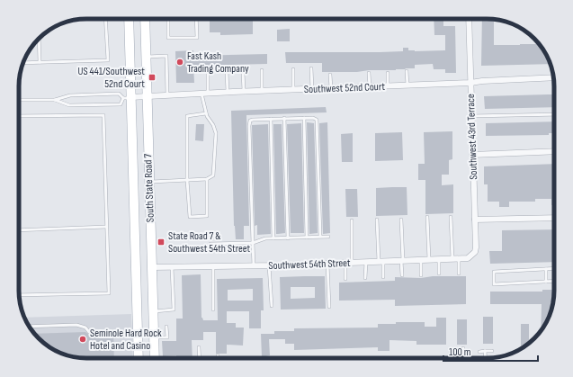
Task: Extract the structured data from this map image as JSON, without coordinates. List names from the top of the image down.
{
  "streets": {
    "main road": ["South State Road 7"],
    "street": ["Southwest 52nd Court", "Southwest 43rd Terrace", "Southwest 54th Street"]
  },
  "crossings": [
    ["Southwest 52nd Court", "Southwest 43rd Terrace"],
    ["Southwest 52nd Court", "South State Road 7"],
    ["Southwest 43rd Terrace", "Southwest 54th Street"],
    ["South State Road 7", "Southwest 54th Street"]
  ],
  "places": {
    "other": ["Fast Kash Trading Company", "Seminole Hard Rock Hotel and Casino"],
    "transit": ["US 441/Southwest 52nd Court", "State Road 7 & Southwest 54th Street"]
  },
  "scale_bar": "100 m"
}
